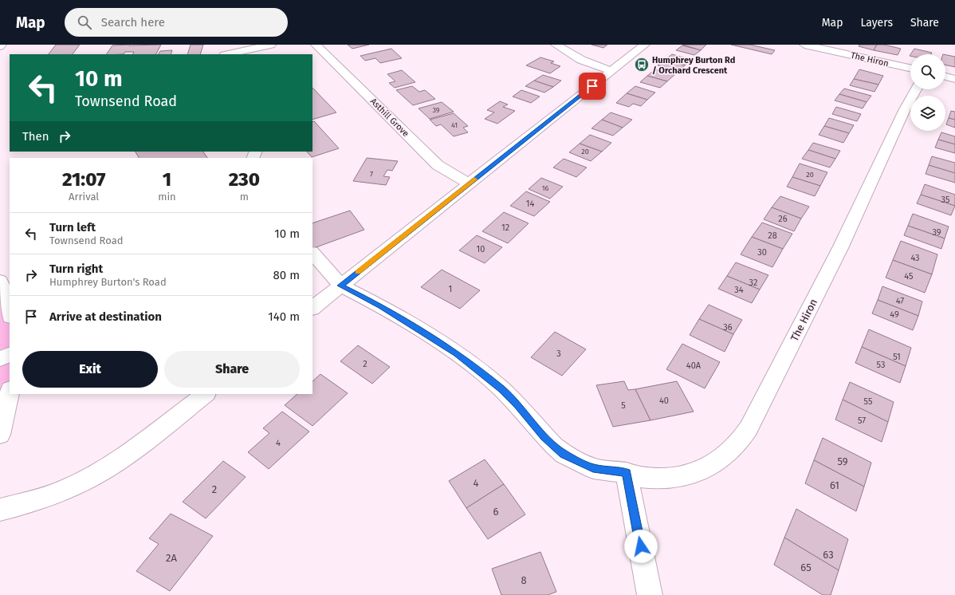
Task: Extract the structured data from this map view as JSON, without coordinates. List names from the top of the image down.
{
  "streets": {
    "street": ["The Hiron", "Asthill Grove"]
  },
  "places": {
    "bus stop": ["Humphrey Burton Rd / Orchard Crescent"]
  },
  "house_numbers": [
    "39",
    "41",
    "20",
    "7",
    "20",
    "16",
    "35",
    "14",
    "26",
    "12",
    "39",
    "28",
    "10",
    "30",
    "43",
    "45",
    "32",
    "1",
    "34",
    "47",
    "49",
    "36",
    "3",
    "51",
    "2",
    "53",
    "40A",
    "40",
    "55",
    "5",
    "57",
    "4",
    "59",
    "4",
    "61",
    "2",
    "6",
    "63",
    "2A",
    "65",
    "8"
  ],
  "page": {
    "header": "Map",
    "search": "Search here",
    "nav": ["Map", "Layers", "Share"],
    "turn": ["10 m", "Townsend Road"],
    "then": "Then",
    "eta": [
      "21:07",
      "Arrival",
      "1",
      "min",
      "230",
      "m"
    ],
    "list": [
      {
        "name": "Turn left",
        "note": "Townsend Road",
        "value": "10 m"
      },
      {
        "name": "Turn right",
        "note": "Humphrey Burton's Road",
        "value": "80 m"
      },
      {
        "name": "Arrive at destination",
        "value": "140 m"
      }
    ],
    "buttons": ["Exit", "Share"]
  }
}
